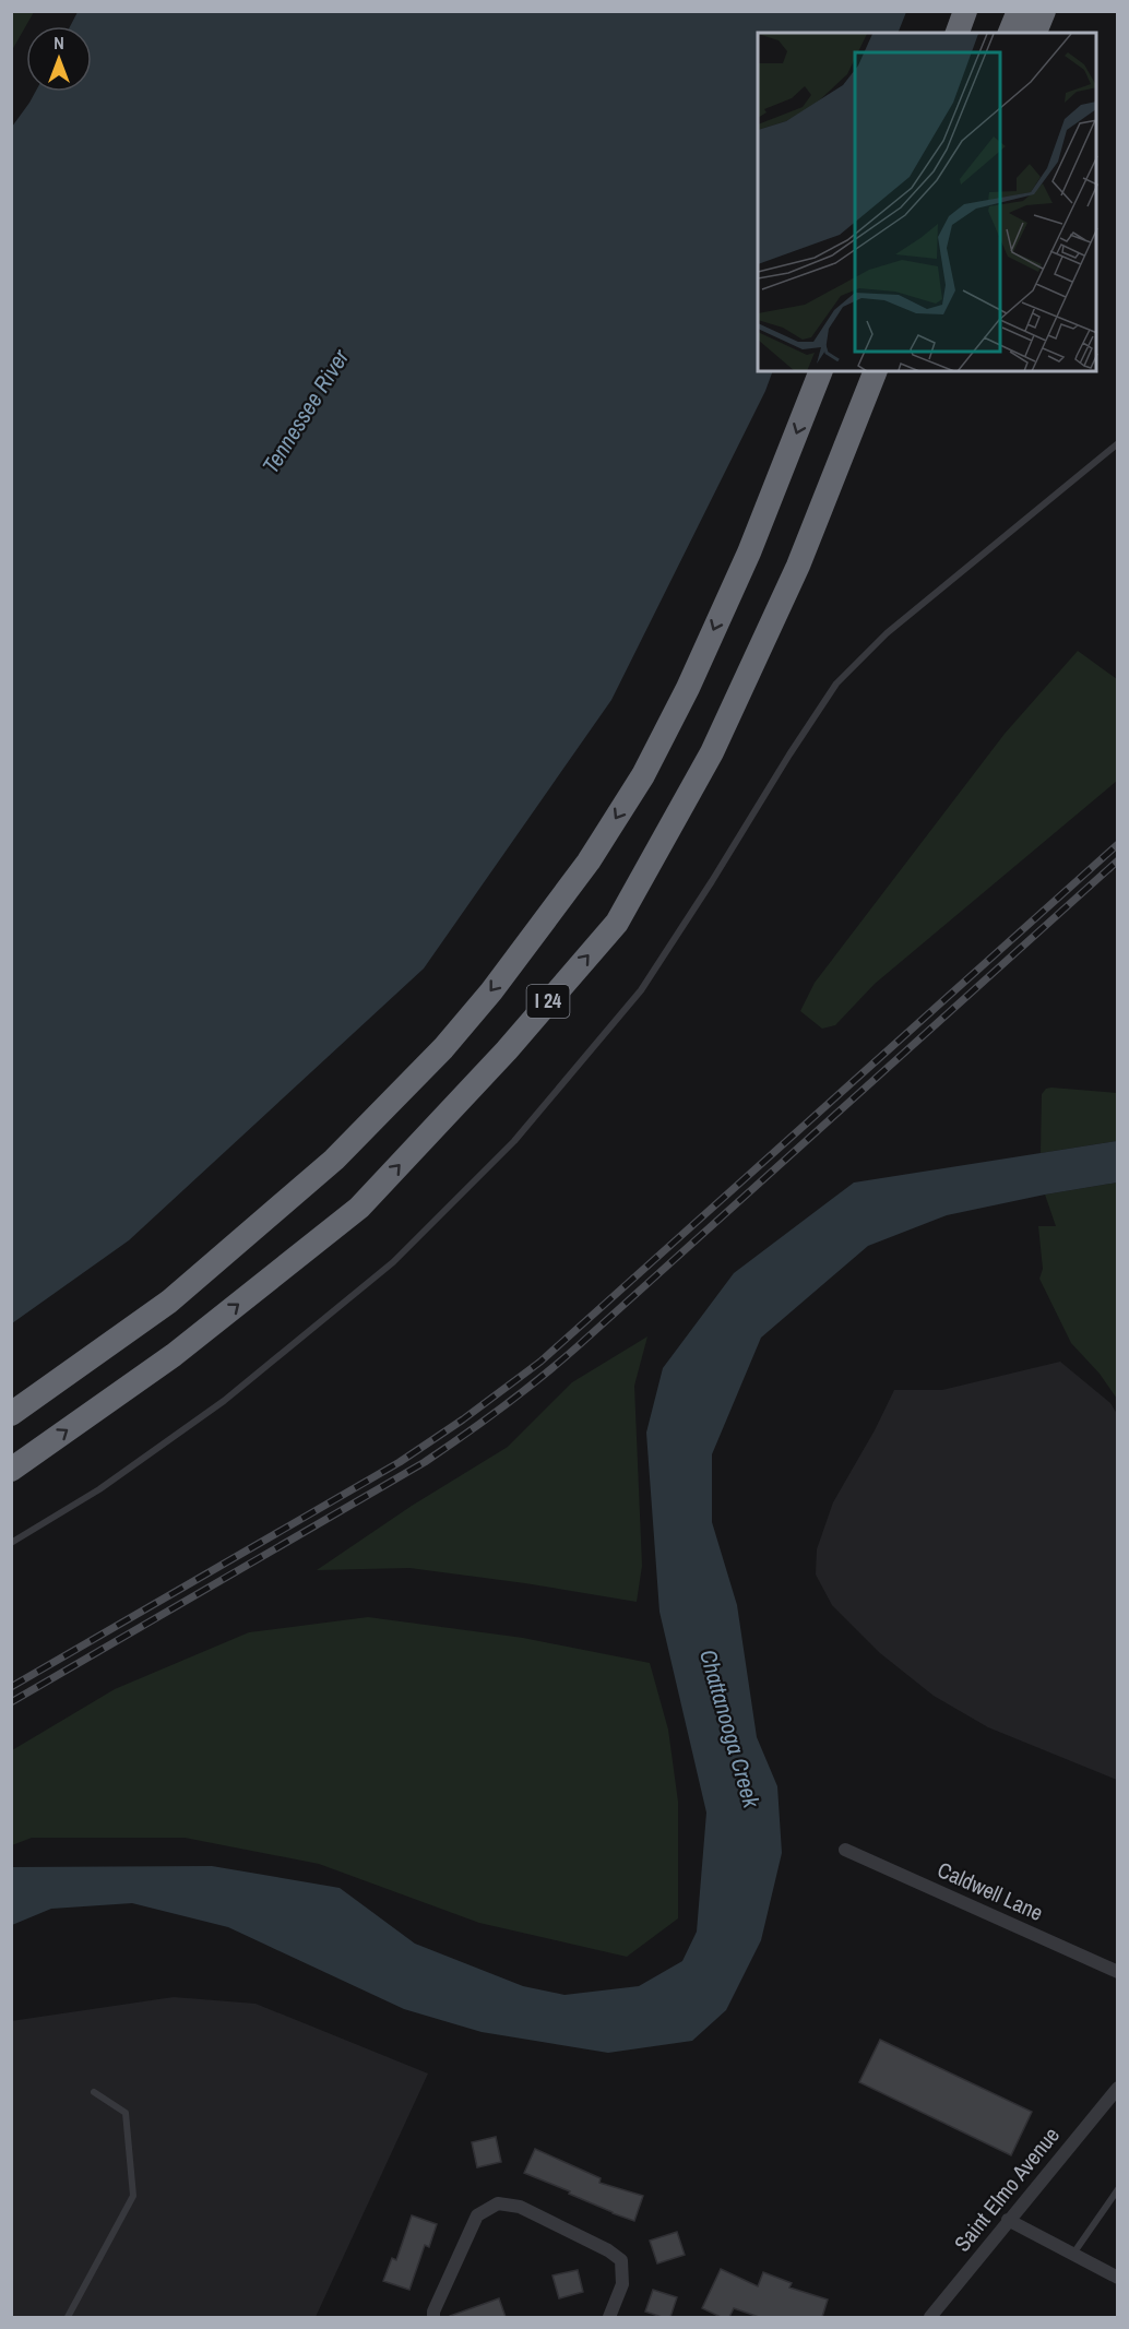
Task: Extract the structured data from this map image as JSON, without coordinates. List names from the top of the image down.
{
  "streets": {
    "highway": ["I 24"],
    "street": ["Caldwell Lane", "Saint Elmo Avenue"]
  },
  "water": ["Tennessee River", "Chattanooga Creek"],
  "north": "top"
}
